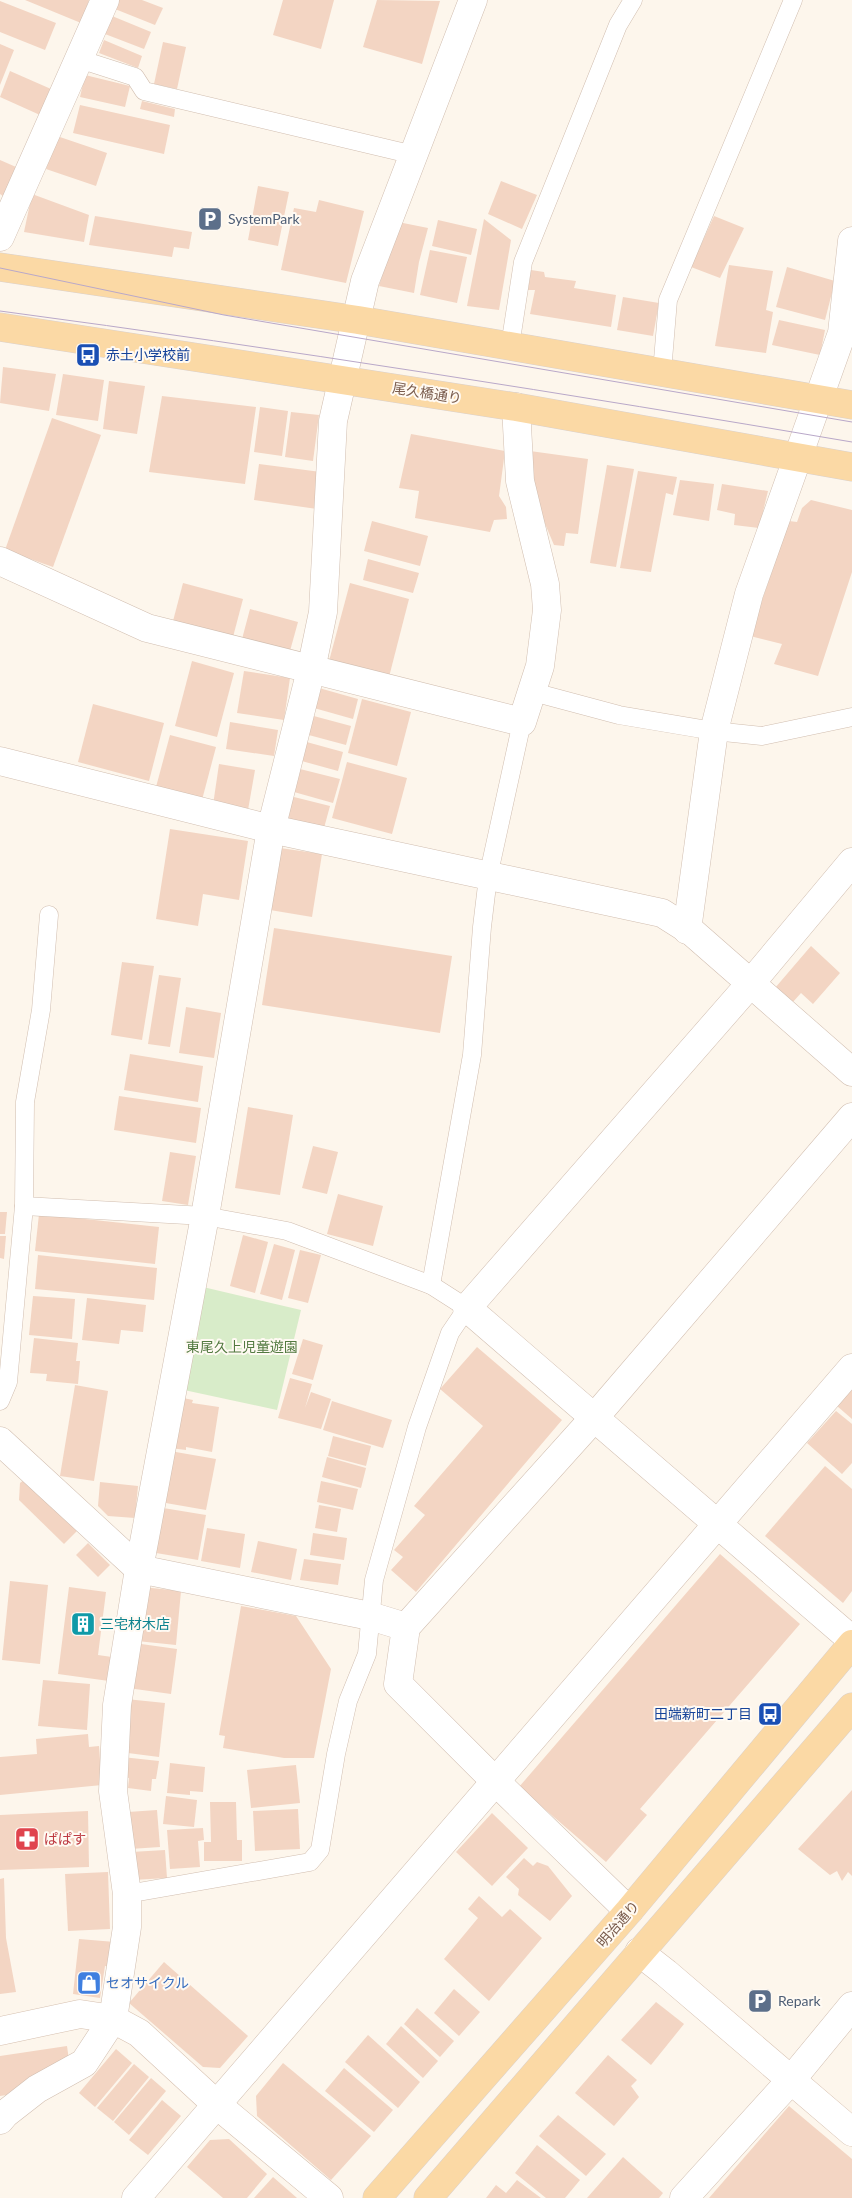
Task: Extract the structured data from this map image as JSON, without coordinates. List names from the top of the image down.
{
  "streets": {
    "main road": ["尾久橋通り", "明治通り"]
  },
  "parks": ["東尾久上児童遊園"],
  "places": {
    "parking": ["SystemPark", "Repark"],
    "bus stop": ["赤土小学校前", "田端新町二丁目"],
    "building": ["三宅材木店"],
    "pharmacy": ["ぱぱす"],
    "shop": ["セオサイクル"]
  }
}
